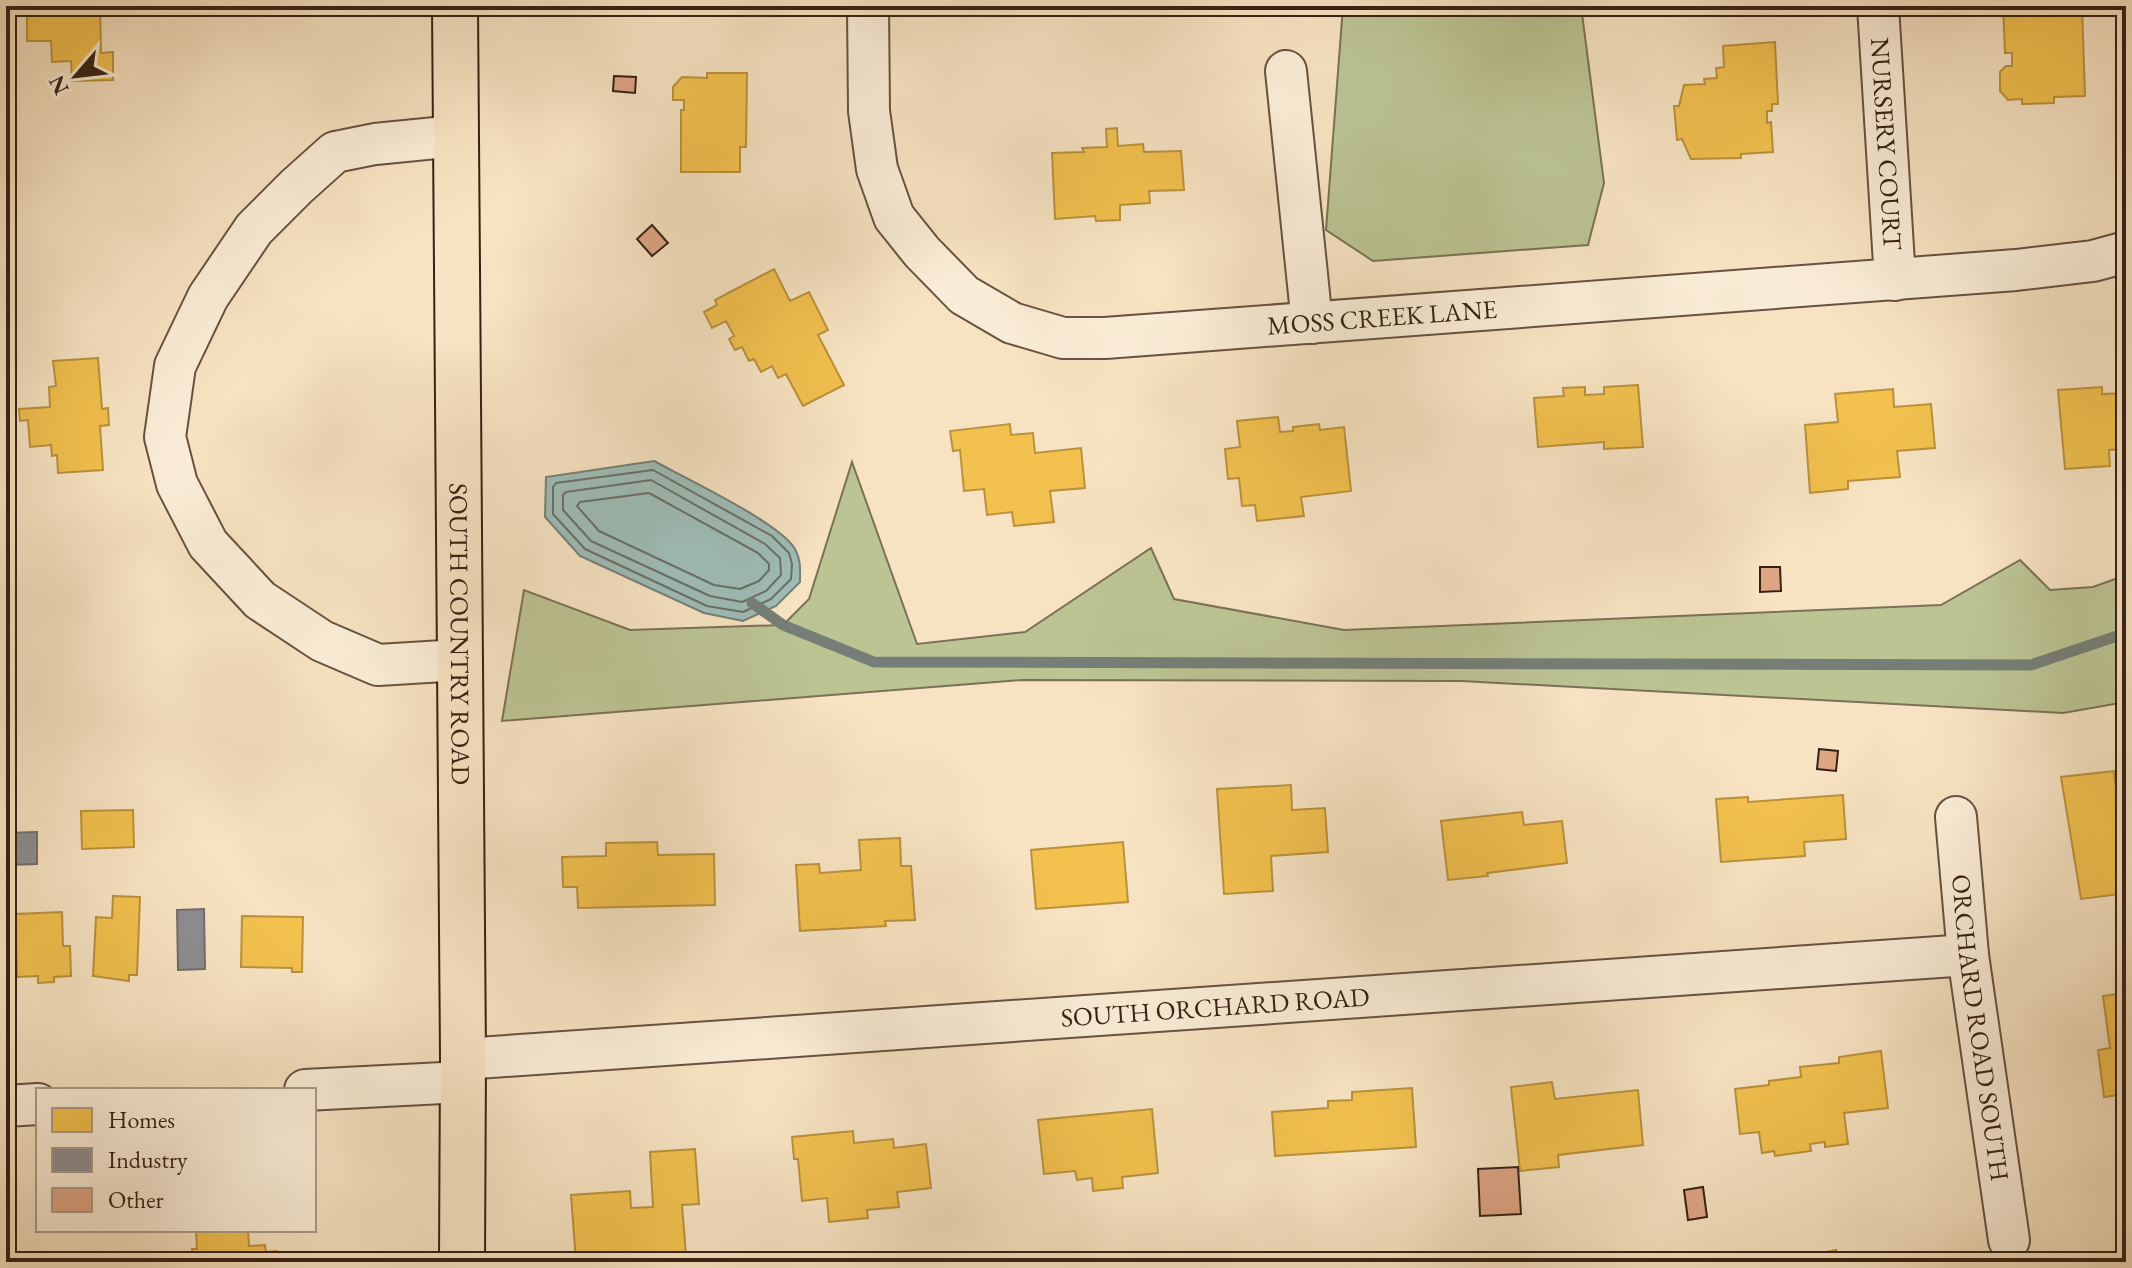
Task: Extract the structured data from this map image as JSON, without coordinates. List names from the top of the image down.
{
  "streets": {
    "main road": ["SOUTH COUNTRY ROAD"],
    "street": [
      "NURSERY COURT",
      "MOSS CREEK LANE",
      "SOUTH ORCHARD ROAD",
      "ORCHARD ROAD SOUTH"
    ]
  },
  "crossings": [
    ["NURSERY COURT", "MOSS CREEK LANE"],
    ["SOUTH COUNTRY ROAD", "SOUTH ORCHARD ROAD"],
    ["SOUTH ORCHARD ROAD", "ORCHARD ROAD SOUTH"]
  ],
  "legend": ["Homes", "Industry", "Other"],
  "north": "bottom left"
}
